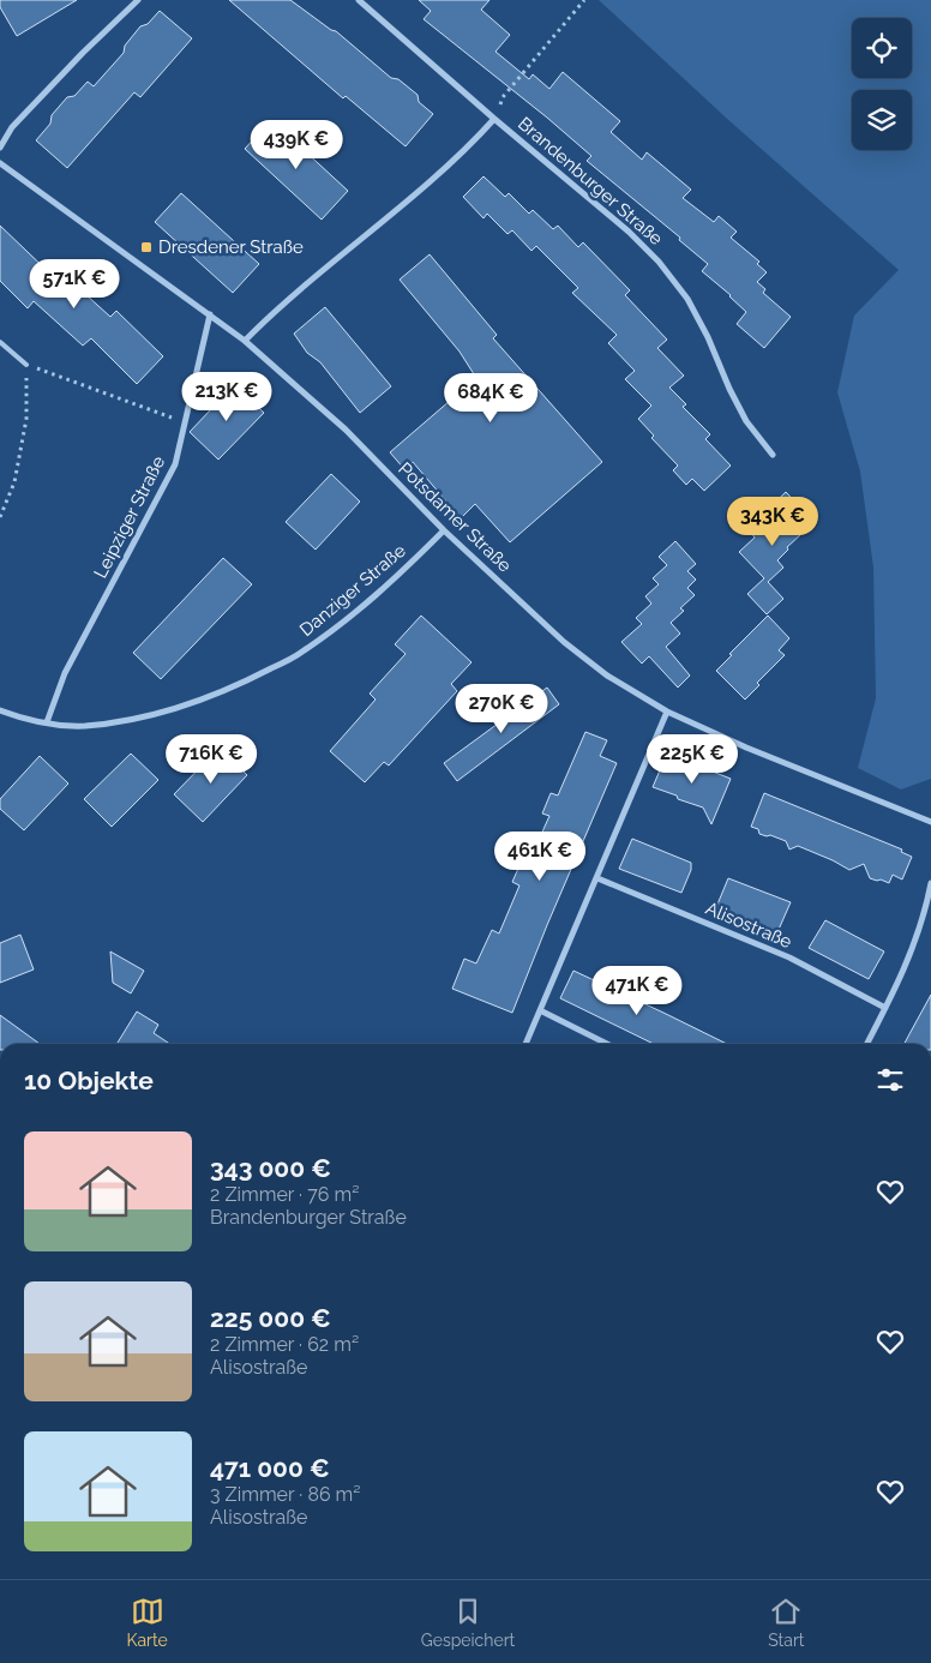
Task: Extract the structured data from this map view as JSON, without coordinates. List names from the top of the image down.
{
  "streets": {
    "street": [
      "Brandenburger Straße",
      "Leipziger Straße",
      "Potsdamer Straße",
      "Danziger Straße",
      "Alisostraße"
    ]
  },
  "crossings": [
    ["Leipziger Straße", "Potsdamer Straße"],
    ["Leipziger Straße", "Danziger Straße"],
    ["Potsdamer Straße", "Danziger Straße"]
  ],
  "places": {
    "transit": ["Dresdener Straße"]
  },
  "page": {
    "price": [
      "439K €",
      "571K €",
      "213K €",
      "684K €",
      "343K €",
      "270K €",
      "716K €",
      "225K €",
      "461K €",
      "471K €"
    ],
    "heading": "10 Objekte",
    "list": [
      {
        "name": "343 000 €",
        "note": "2 Zimmer · 76 m² · Brandenburger Straße"
      },
      {
        "name": "225 000 €",
        "note": "2 Zimmer · 62 m² · Alisostraße"
      },
      {
        "name": "471 000 €",
        "note": "3 Zimmer · 86 m² · Alisostraße"
      }
    ],
    "tabs": ["Karte", "Gespeichert", "Start"]
  }
}
